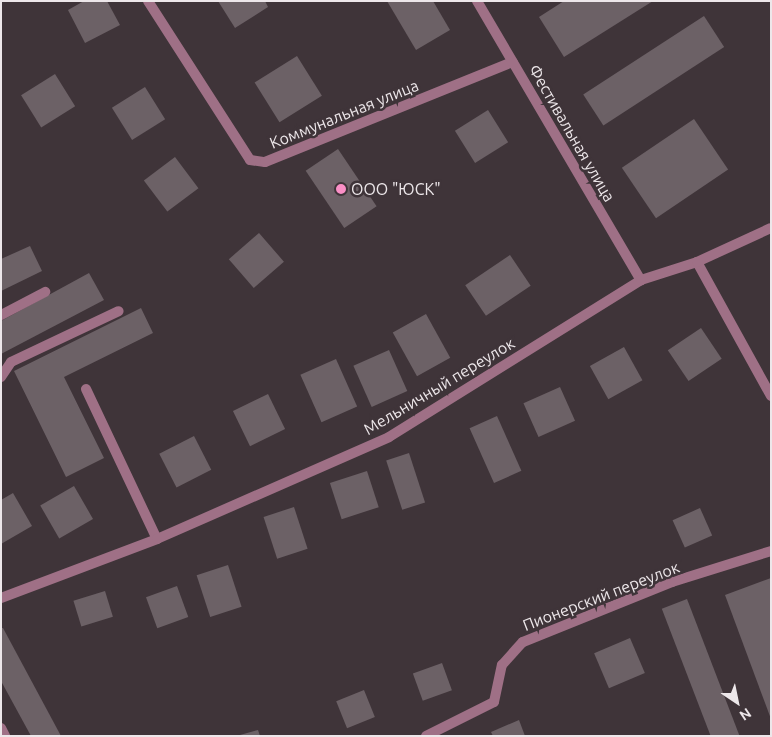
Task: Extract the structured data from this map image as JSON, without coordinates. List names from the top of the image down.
{
  "streets": {
    "street": [
      "Коммунальная улица",
      "Фестивальная улица",
      "Мельничный переулок",
      "Пионерский переулок"
    ]
  },
  "crossings": [
    ["Коммунальная улица", "Фестивальная улица"],
    ["Фестивальная улица", "Мельничный переулок"]
  ],
  "places": ["ООО \"ЮСК\""],
  "north": "bottom right"
}
